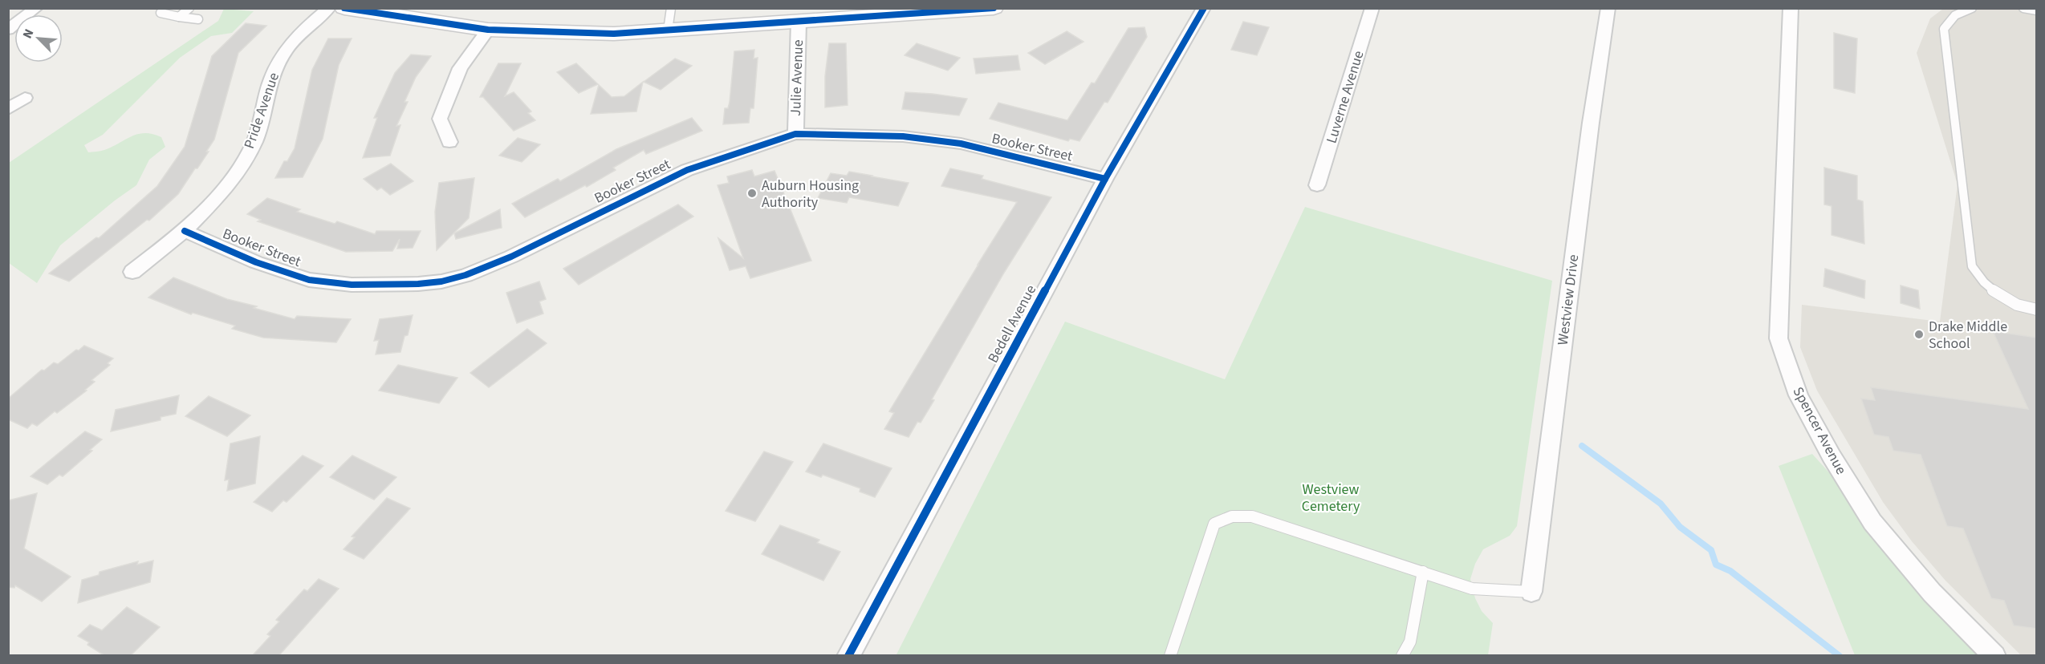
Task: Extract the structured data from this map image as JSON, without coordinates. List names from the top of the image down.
{
  "streets": {
    "street": [
      "Julie Avenue",
      "Luverne Avenue",
      "Pride Avenue",
      "Booker Street",
      "Westview Drive",
      "Bedell Avenue",
      "Spencer Avenue"
    ]
  },
  "crossings": [
    ["Julie Avenue", "Booker Street"],
    ["Pride Avenue", "Booker Street"],
    ["Booker Street", "Bedell Avenue"]
  ],
  "parks": ["Westview Cemetery"],
  "places": ["Auburn Housing Authority", "Drake Middle School"],
  "north": "top left"
}
